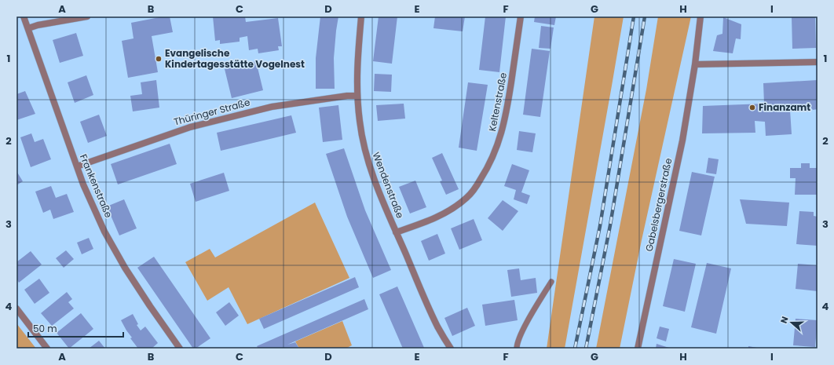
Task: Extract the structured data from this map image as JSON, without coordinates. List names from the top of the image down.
{
  "streets": {
    "street": [
      "Keltenstraße",
      "Thüringer Straße",
      "Wendenstraße",
      "Frankenstraße",
      "Gabelsbergerstraße"
    ]
  },
  "crossings": [
    ["Keltenstraße", "Wendenstraße"],
    ["Thüringer Straße", "Wendenstraße"],
    ["Thüringer Straße", "Frankenstraße"]
  ],
  "places": ["Evangelische Kindertagesstätte Vogelnest", "Finanzamt"],
  "scale_bar": "50 m",
  "north": "left",
  "grid": {
    "columns": [
      "A",
      "B",
      "C",
      "D",
      "E",
      "F",
      "G",
      "H",
      "I"
    ],
    "rows": [
      "1",
      "2",
      "3",
      "4"
    ]
  }
}
